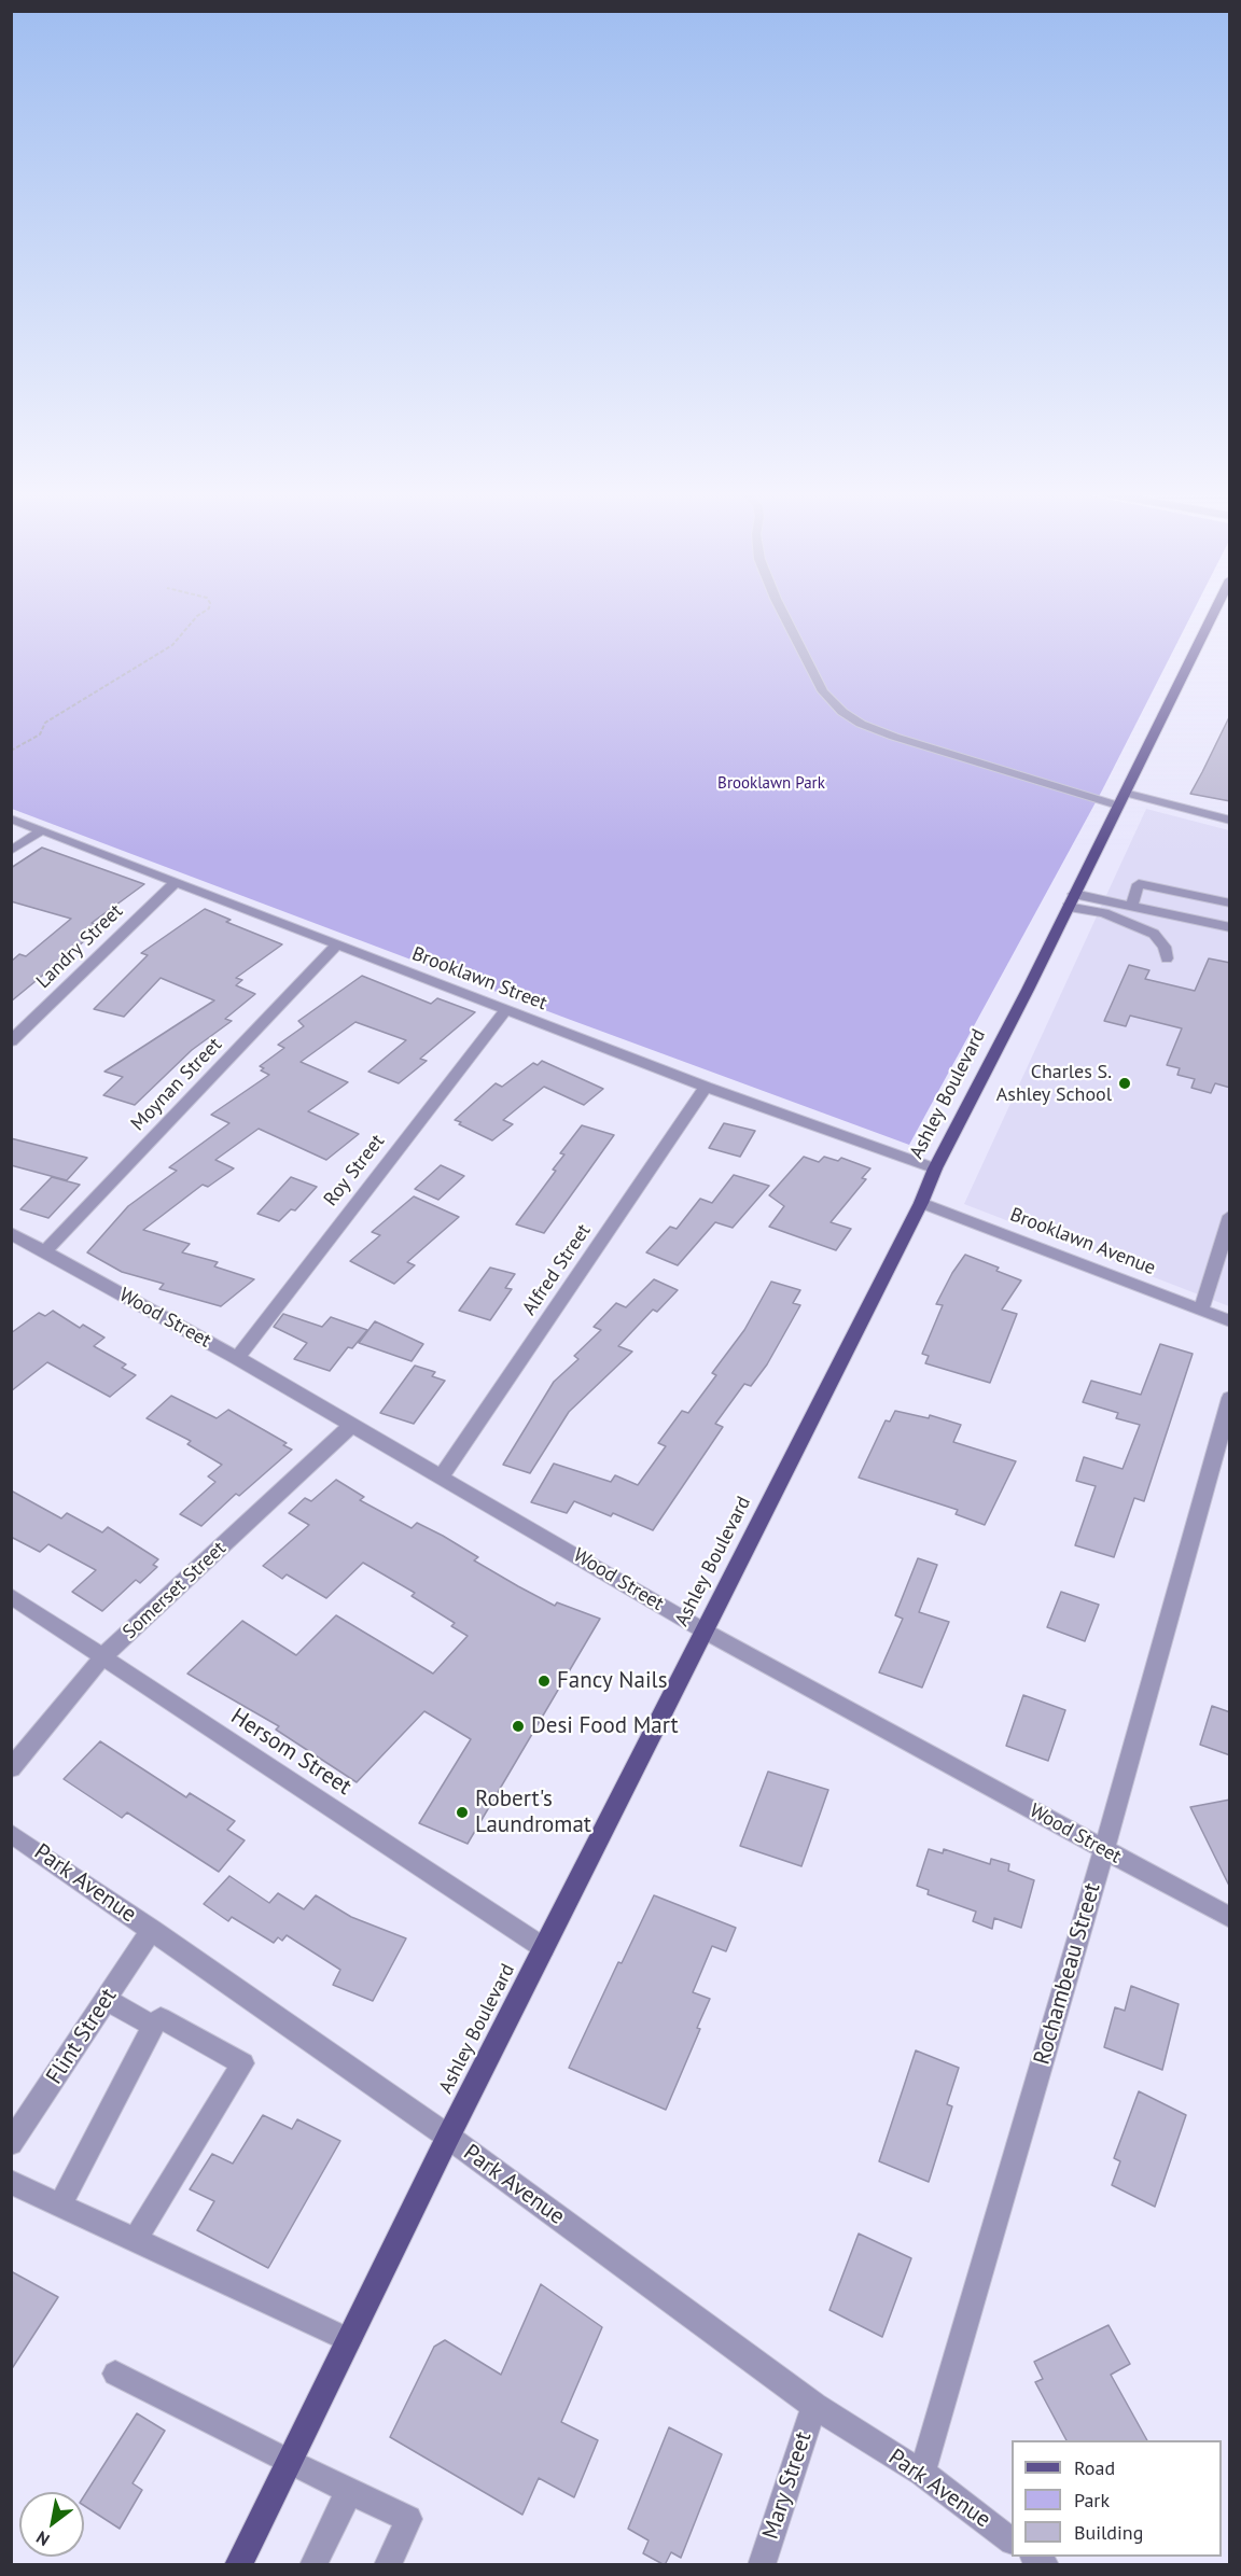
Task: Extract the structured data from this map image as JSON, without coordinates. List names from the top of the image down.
{
  "streets": {
    "main road": ["Ashley Boulevard"],
    "street": [
      "Landry Street",
      "Brooklawn Street",
      "Moynan Street",
      "Roy Street",
      "Brooklawn Avenue",
      "Alfred Street",
      "Wood Street",
      "Somerset Street",
      "Hersom Street",
      "Park Avenue",
      "Rochambeau Street",
      "Flint Street",
      "Mary Street"
    ]
  },
  "crossings": [
    ["Landry Street", "Brooklawn Street"],
    ["Brooklawn Street", "Moynan Street"],
    ["Brooklawn Street", "Ashley Boulevard"],
    ["Brooklawn Street", "Roy Street"],
    ["Brooklawn Street", "Alfred Street"],
    ["Moynan Street", "Wood Street"],
    ["Ashley Boulevard", "Brooklawn Avenue"],
    ["Ashley Boulevard", "Wood Street"],
    ["Ashley Boulevard", "Hersom Street"],
    ["Ashley Boulevard", "Park Avenue"],
    ["Roy Street", "Wood Street"],
    ["Alfred Street", "Wood Street"],
    ["Wood Street", "Somerset Street"],
    ["Wood Street", "Rochambeau Street"],
    ["Somerset Street", "Hersom Street"],
    ["Park Avenue", "Rochambeau Street"],
    ["Park Avenue", "Flint Street"],
    ["Park Avenue", "Mary Street"]
  ],
  "parks": ["Brooklawn Park"],
  "places": [
    "Charles S. Ashley School",
    "Fancy Nails",
    "Desi Food Mart",
    "Robert's Laundromat"
  ],
  "legend": ["Road", "Park", "Building"],
  "north": "bottom left"
}
